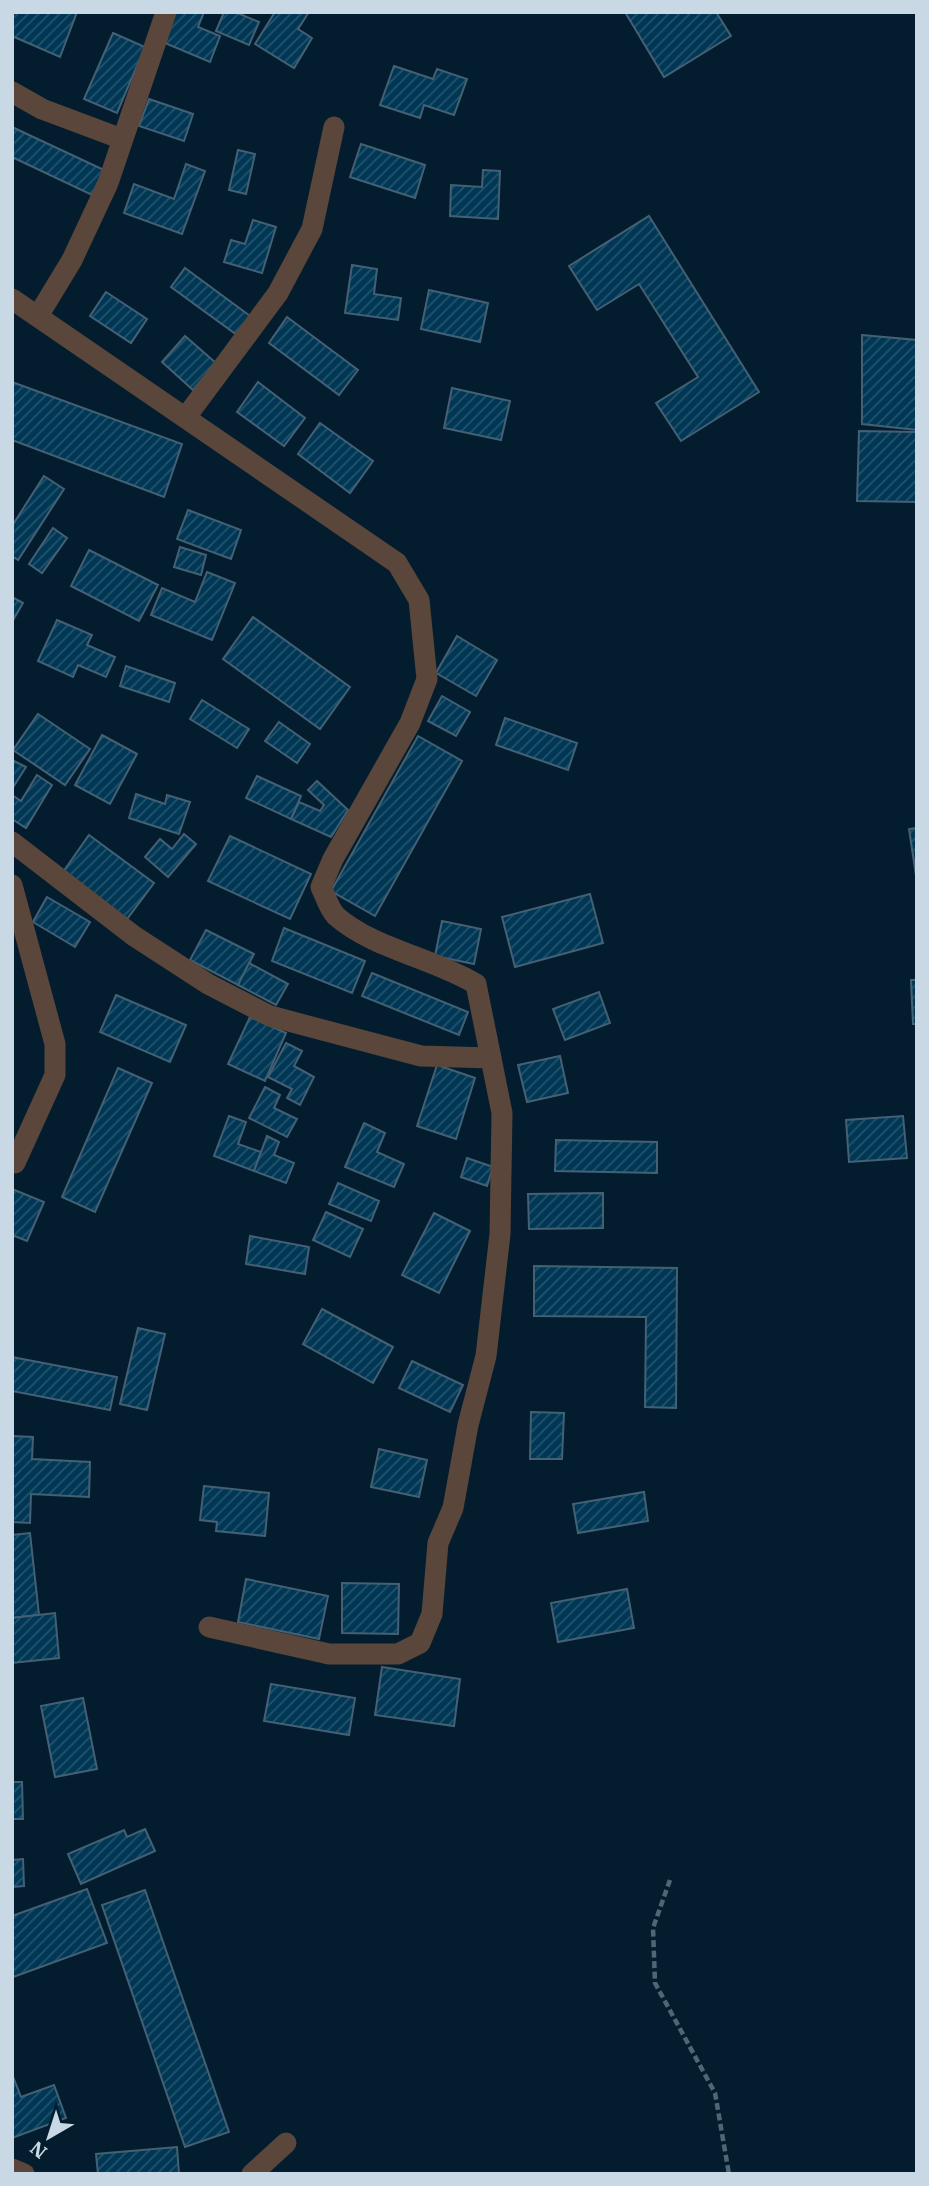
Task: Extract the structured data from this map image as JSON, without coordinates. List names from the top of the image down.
{
  "north": "bottom left"
}
